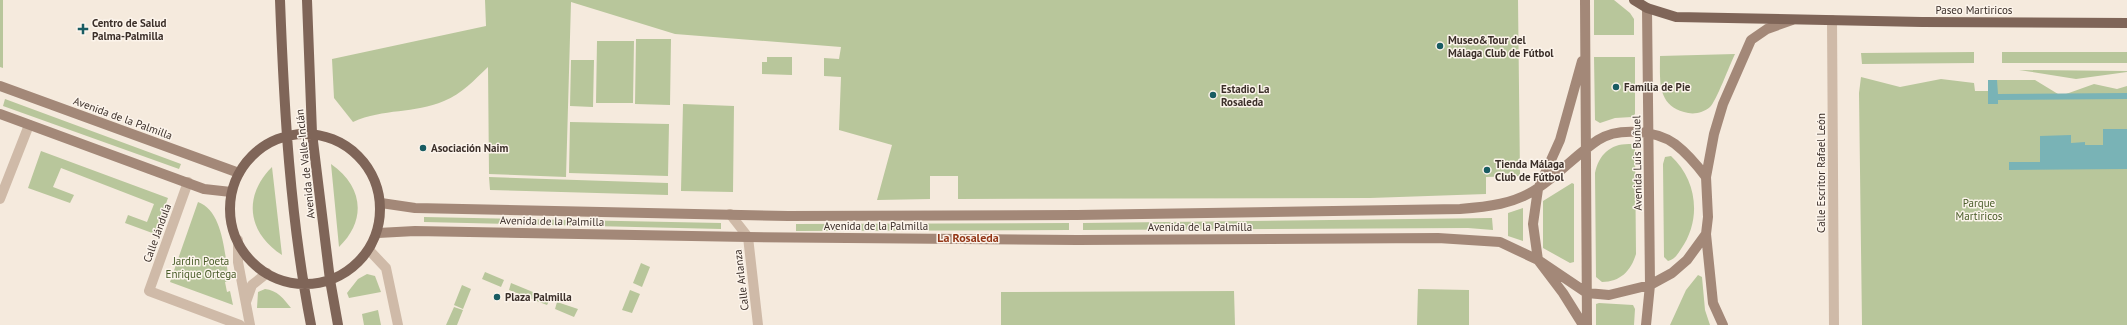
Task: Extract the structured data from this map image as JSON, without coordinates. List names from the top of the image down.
{
  "streets": {
    "main road": [
      "Paseo Martiricos",
      "Avenida de la Palmilla",
      "Avenida Luis Buñuel",
      "Avenida de Valle-Inclán"
    ],
    "street": ["Calle Escritor Rafael León", "Calle Jándula", "Calle Arlanza"]
  },
  "crossings": [
    ["Paseo Martiricos", "Avenida Luis Buñuel"],
    ["Paseo Martiricos", "Calle Escritor Rafael León"],
    ["Avenida de la Palmilla", "Avenida Luis Buñuel"],
    ["Avenida de la Palmilla", "Calle Arlanza"]
  ],
  "districts": ["La Rosaleda"],
  "parks": ["Parque Martiricos", "Jardín Poeta Enrique Ortega"],
  "places": {
    "health": ["Centro de Salud Palma-Palmilla"],
    "other": [
      "Museo&Tour del Málaga Club de Fútbol",
      "Familia de Pie",
      "Estadio La Rosaleda",
      "Asociación Naim",
      "Tienda Málaga Club de Fútbol",
      "Plaza Palmilla"
    ]
  }
}
